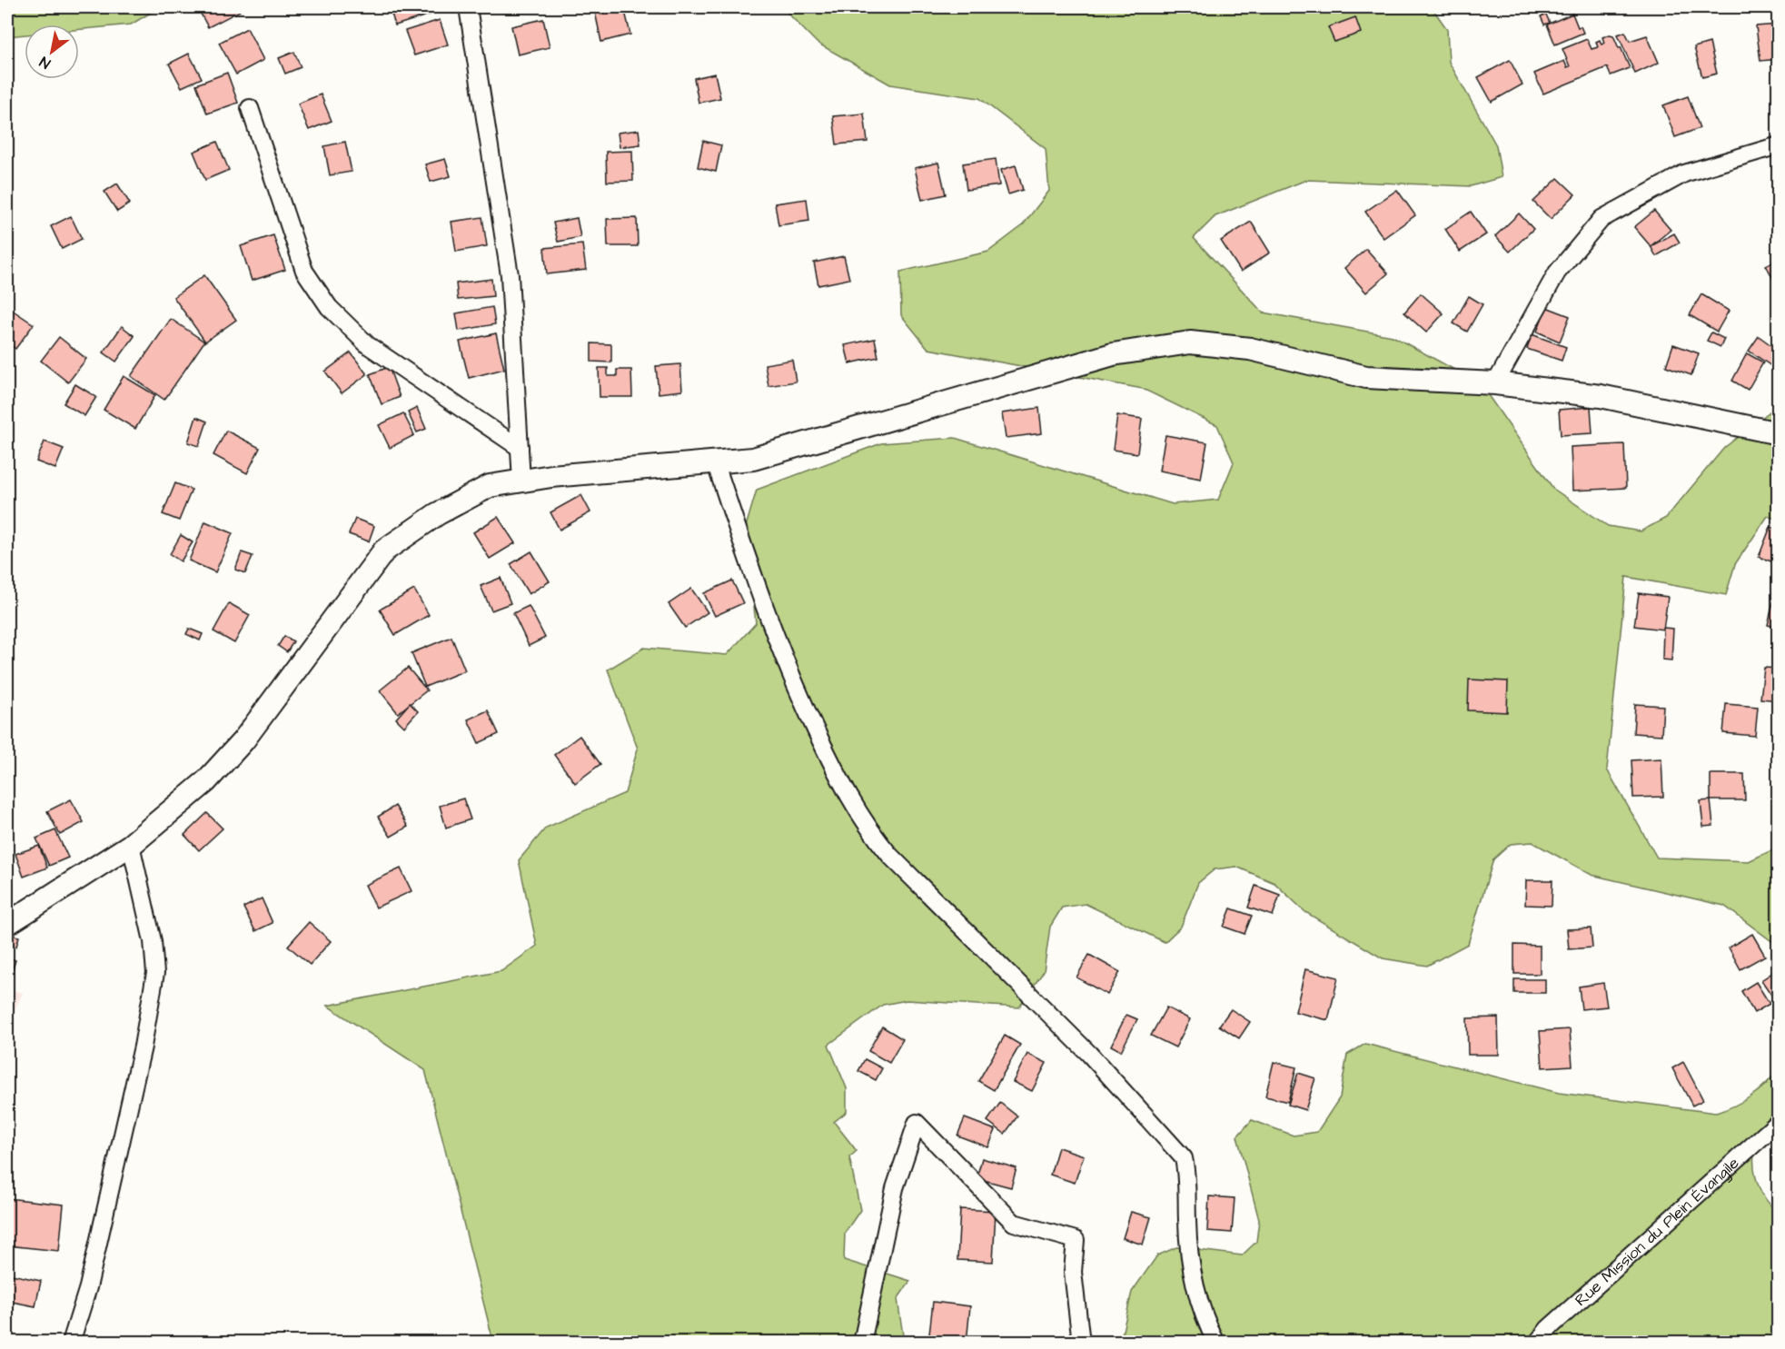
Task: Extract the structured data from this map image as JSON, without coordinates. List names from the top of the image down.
{
  "streets": {
    "street": ["Rue Mission du Plein Évangile"]
  },
  "north": "bottom left"
}
